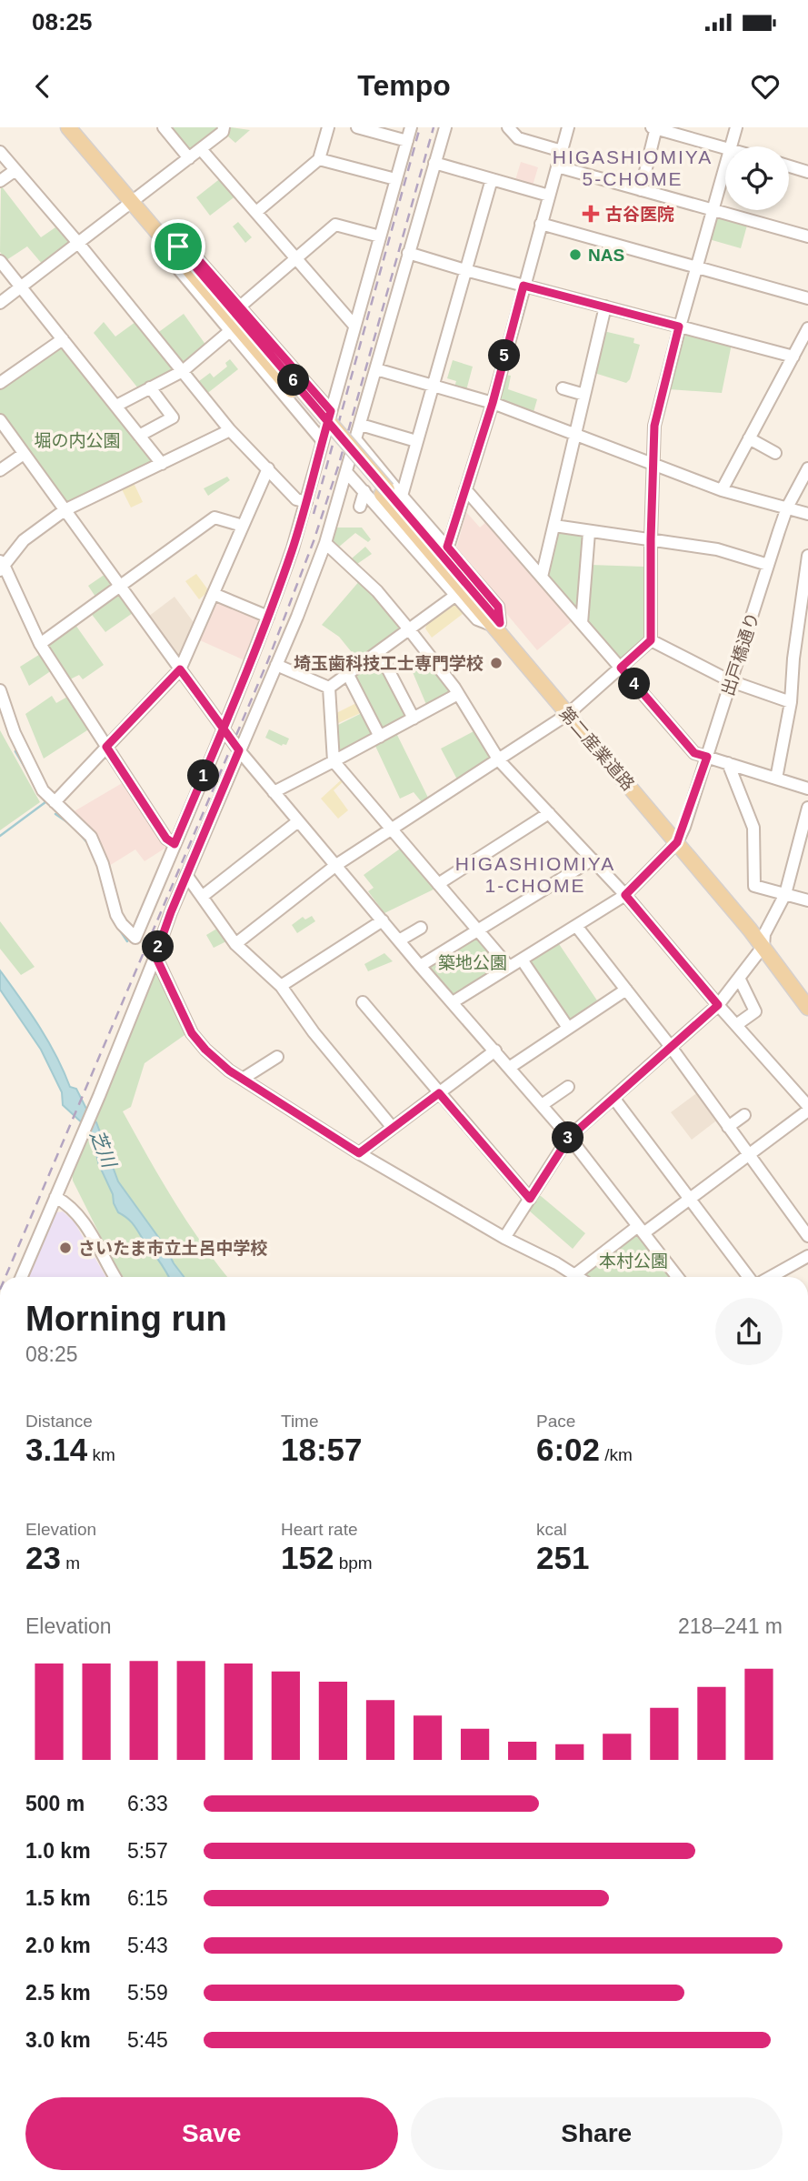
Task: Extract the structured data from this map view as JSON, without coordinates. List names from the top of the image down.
{
  "streets": {
    "main road": ["第二産業道路"],
    "street": ["出戸橋通り"]
  },
  "crossings": [
    ["出戸橋通り", "第二産業道路"]
  ],
  "districts": ["HIGASHIOMIYA 5-CHOME", "HIGASHIOMIYA 1-CHOME"],
  "water": ["芝川"],
  "parks": ["堀の内公園", "築地公園", "本村公園"],
  "places": {
    "health": ["古谷医院"],
    "other": ["NAS", "埼玉歯科技工士専門学校", "さいたま市立土呂中学校"]
  },
  "page": {
    "status": "08:25",
    "header": "Tempo",
    "pins": [
      "5",
      "6",
      "4",
      "1",
      "2",
      "3"
    ],
    "heading": ["Morning run", "08:25"],
    "stats": [
      ["Distance", "3.14 km"],
      ["Time", "18:57"],
      ["Pace", "6:02 /km"],
      ["Elevation", "23 m"],
      ["Heart rate", "152 bpm"],
      ["kcal", "251"]
    ],
    "chart": ["Elevation", "218–241 m"],
    "list": [
      {
        "name": "500 m",
        "note": "6:33"
      },
      {
        "name": "1.0 km",
        "note": "5:57"
      },
      {
        "name": "1.5 km",
        "note": "6:15"
      },
      {
        "name": "2.0 km",
        "note": "5:43"
      },
      {
        "name": "2.5 km",
        "note": "5:59"
      },
      {
        "name": "3.0 km",
        "note": "5:45"
      }
    ],
    "buttons": ["Save", "Share"]
  }
}
